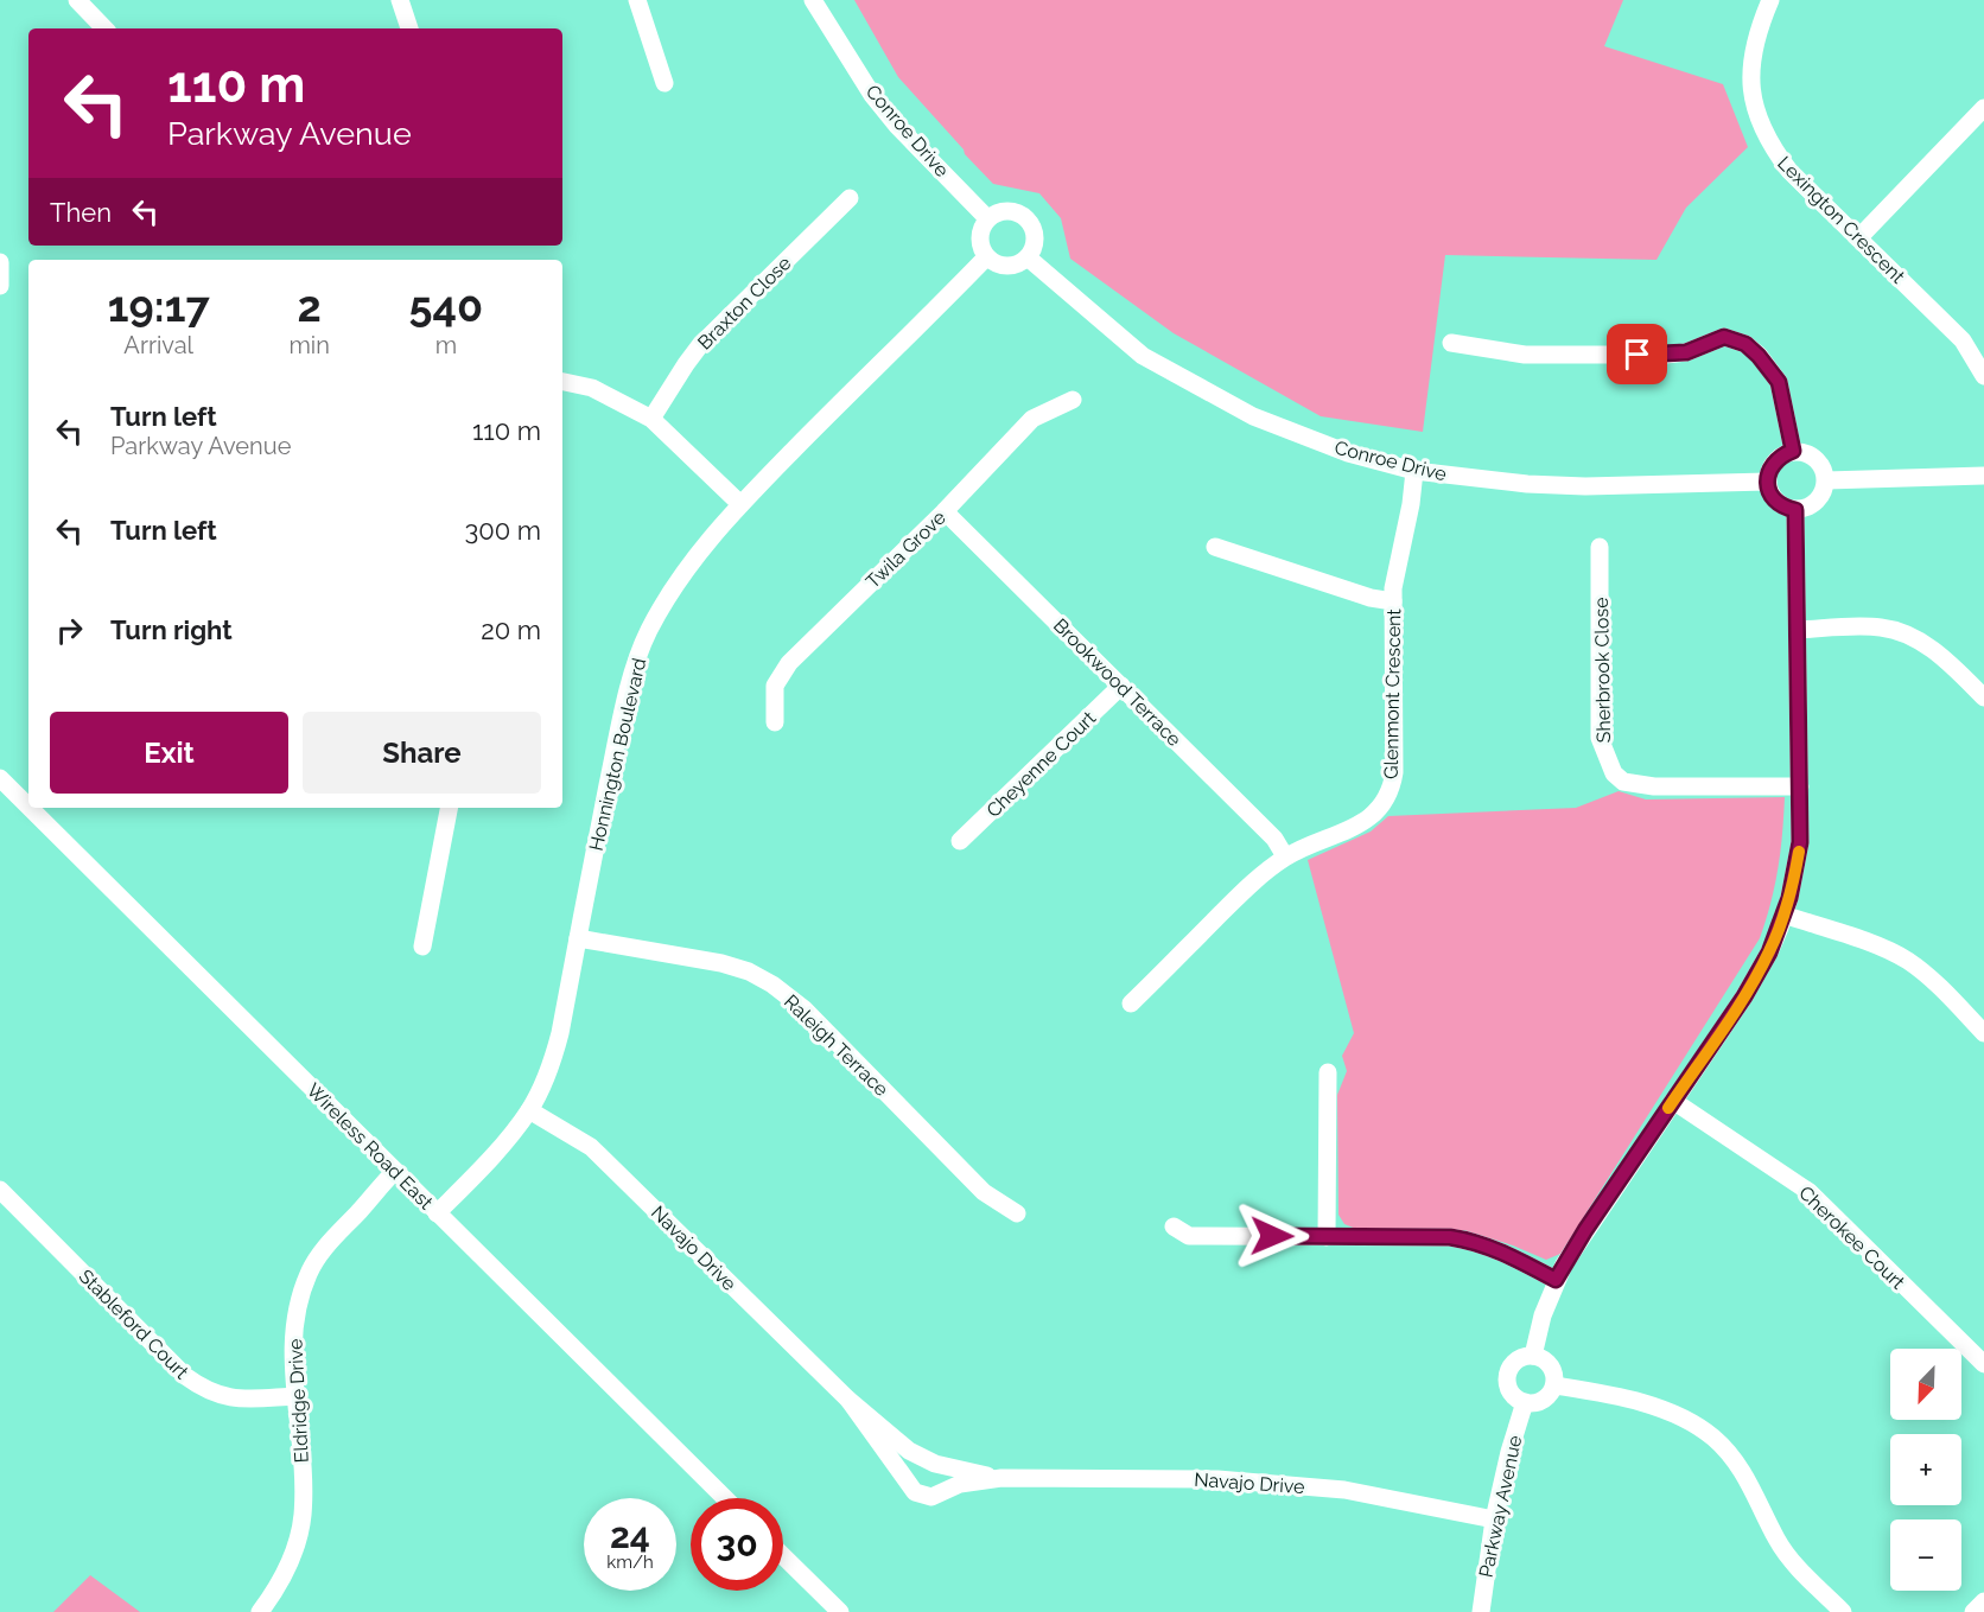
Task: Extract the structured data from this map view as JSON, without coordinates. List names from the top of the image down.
{
  "streets": {
    "street": [
      "Conroe Drive",
      "Lexington Crescent",
      "Braxton Close",
      "Twila Grove",
      "Sherbrook Close",
      "Brookwood Terrace",
      "Glenmont Crescent",
      "Honnington Boulevard",
      "Cheyenne Court",
      "Raleigh Terrace",
      "Wireless Road East",
      "Cherokee Court",
      "Navajo Drive",
      "Stableford Court",
      "Eldridge Drive",
      "Parkway Avenue"
    ]
  },
  "crossings": [
    ["Conroe Drive", "Glenmont Crescent"],
    ["Conroe Drive", "Honnington Boulevard"],
    ["Twila Grove", "Brookwood Terrace"],
    ["Brookwood Terrace", "Glenmont Crescent"],
    ["Brookwood Terrace", "Cheyenne Court"],
    ["Honnington Boulevard", "Raleigh Terrace"],
    ["Honnington Boulevard", "Wireless Road East"],
    ["Honnington Boulevard", "Navajo Drive"],
    ["Wireless Road East", "Eldridge Drive"],
    ["Navajo Drive", "Parkway Avenue"],
    ["Stableford Court", "Eldridge Drive"]
  ],
  "north": "bottom left",
  "page": {
    "turn": ["110 m", "Parkway Avenue"],
    "then": "Then",
    "eta": [
      "19:17",
      "Arrival",
      "2",
      "min",
      "540",
      "m"
    ],
    "list": [
      {
        "name": "Turn left",
        "note": "Parkway Avenue",
        "value": "110 m"
      },
      {
        "name": "Turn left",
        "value": "300 m"
      },
      {
        "name": "Turn right",
        "value": "20 m"
      }
    ],
    "buttons": ["Exit", "Share"],
    "map_buttons": ["+", "−"],
    "speed": "24 km/h",
    "limit": "30"
  }
}
